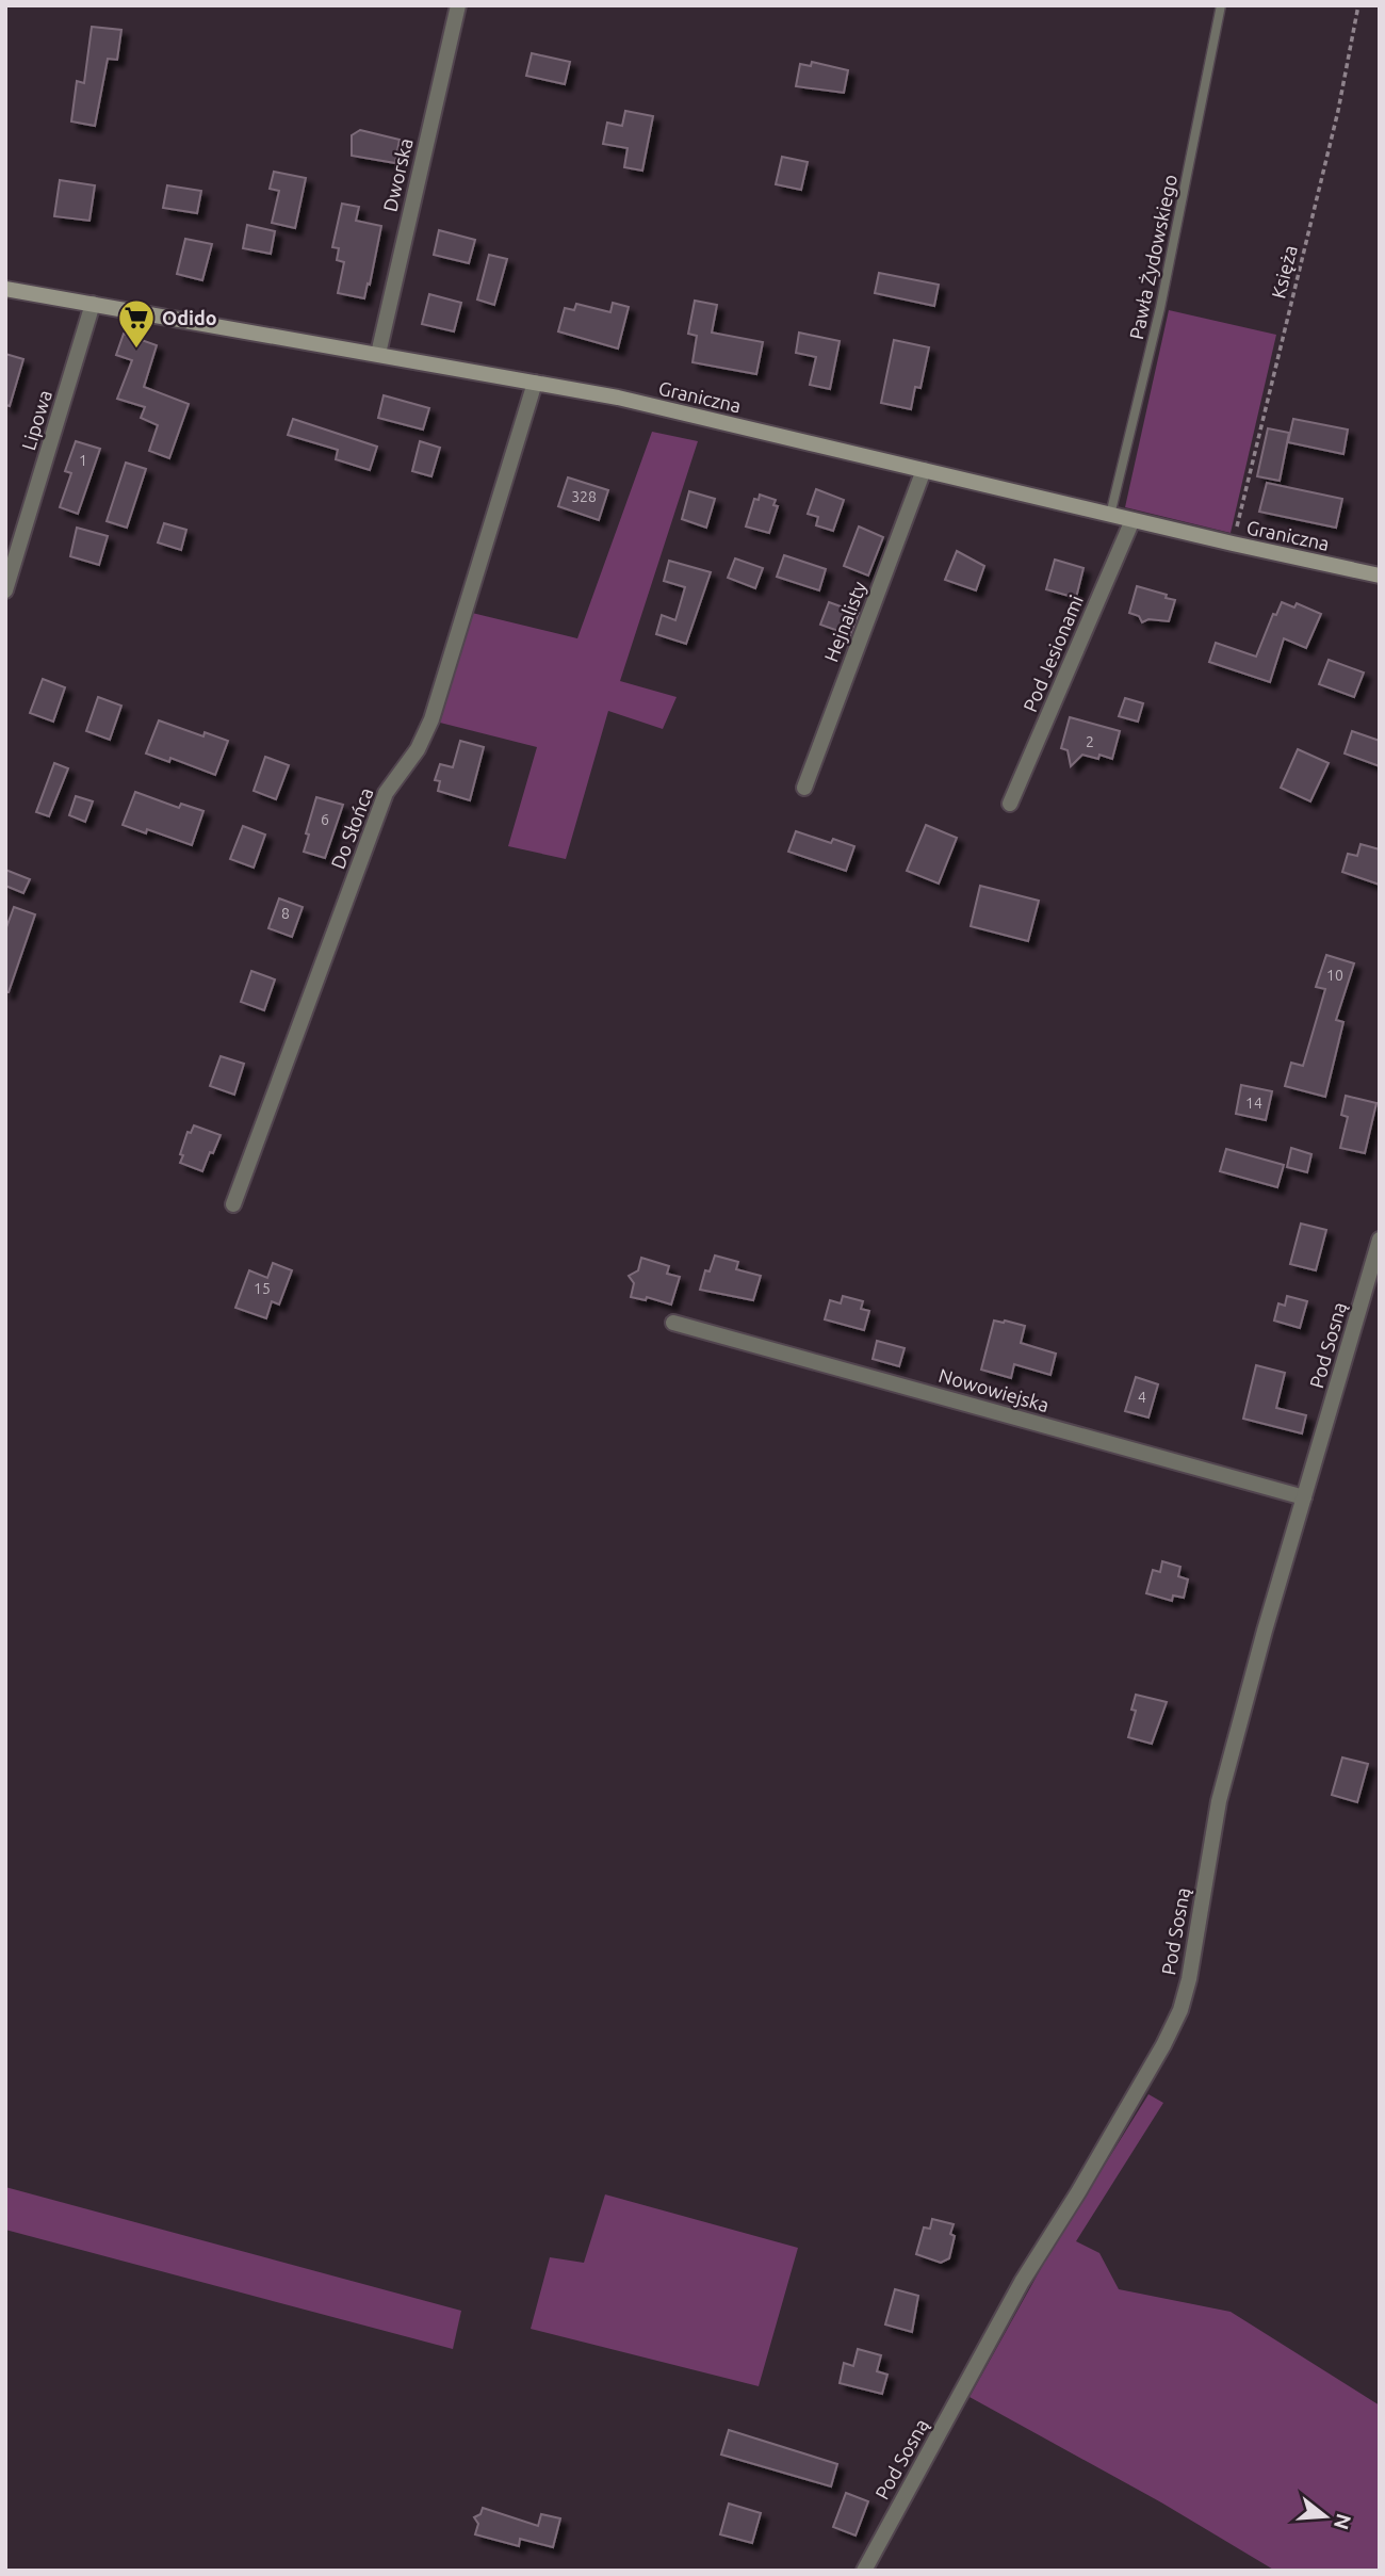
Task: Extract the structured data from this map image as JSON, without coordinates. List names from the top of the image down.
{
  "streets": {
    "street": [
      "Dworska",
      "Graniczna",
      "Lipowa",
      "Hejnalisty",
      "Pod Jesionami",
      "Do Słońca",
      "Pod Sosną",
      "Nowowiejska"
    ],
    "lane": ["Pawła Żydowskiego"],
    "path": ["Księża"]
  },
  "crossings": [
    ["Dworska", "Graniczna"],
    ["Pawła Żydowskiego", "Graniczna"],
    ["Księża", "Graniczna"],
    ["Graniczna", "Lipowa"],
    ["Graniczna", "Hejnalisty"],
    ["Graniczna", "Pod Jesionami"],
    ["Graniczna", "Do Słońca"],
    ["Pod Sosną", "Nowowiejska"]
  ],
  "places": {
    "supermarket": ["Odido"]
  },
  "house_numbers": [
    "1",
    "328",
    "2",
    "6",
    "8",
    "10",
    "14",
    "15",
    "4"
  ],
  "north": "right"
}
